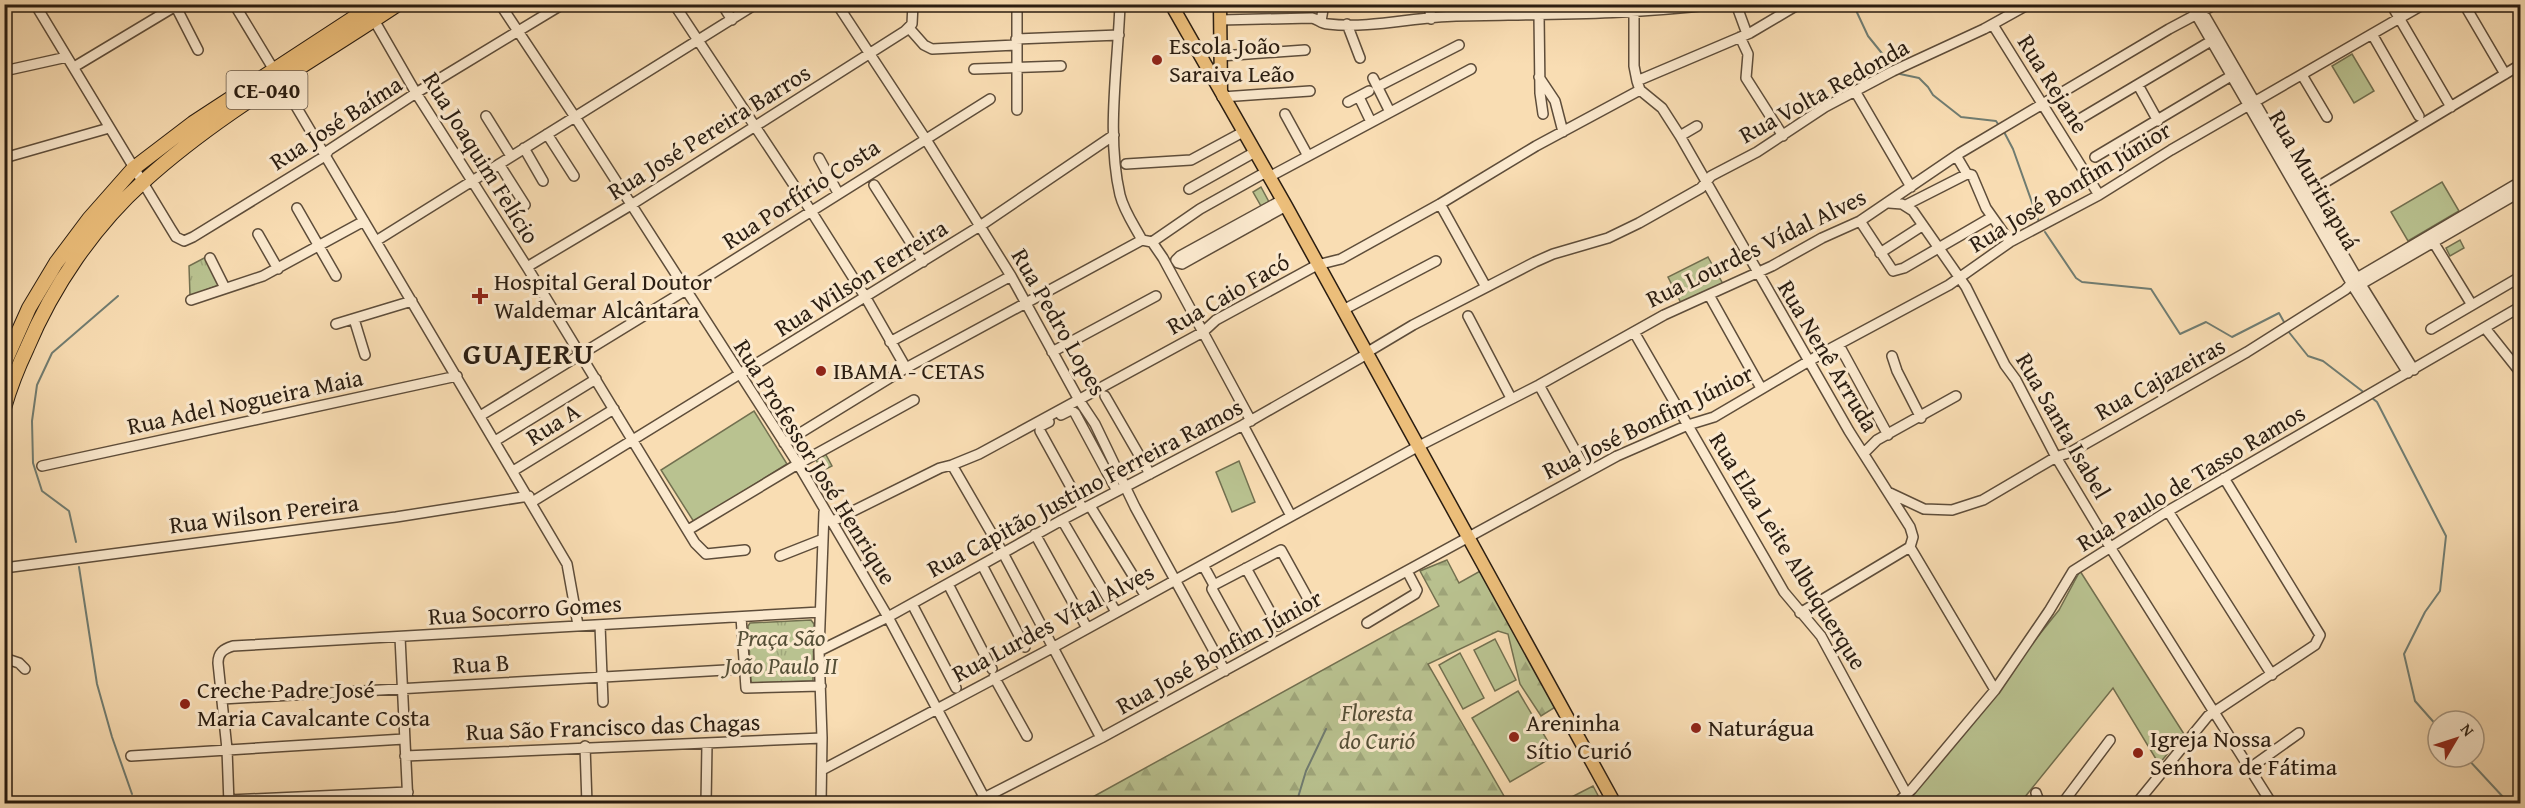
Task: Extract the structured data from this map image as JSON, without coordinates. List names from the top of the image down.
{
  "streets": {
    "highway": ["CE-040"],
    "street": [
      "Rua Rejane",
      "Rua Volta Redonda",
      "Rua José Baíma",
      "Rua José Pereira Barros",
      "Rua Joaquim Felício",
      "Rua Muritiapuá",
      "Rua José Bonfim Júnior",
      "Rua Porfírio Costa",
      "Rua Lourdes Vídal Alves",
      "Rua Wilson Ferreira",
      "Rua Caio Facó",
      "Rua Pedro Lopes",
      "Rua Nenê Arruda",
      "Rua Cajazeiras",
      "Rua Adel Nogueira Maia",
      "Rua A",
      "Rua Santa Isabel",
      "Rua Professor José Henrique",
      "Rua Paulo de Tasso Ramos",
      "Rua Capitão Justino Ferreira Ramos",
      "Rua Wilson Pereira",
      "Rua Elza Leite Albuquerque",
      "Rua Socorro Gomes",
      "Rua Lurdes Vítal Alves",
      "Rua B",
      "Rua São Francisco das Chagas"
    ]
  },
  "crossings": [
    ["Rua Rejane", "Rua Volta Redonda"],
    ["Rua Rejane", "Rua José Bonfim Júnior"],
    ["Rua Rejane", "Rua Lourdes Vídal Alves"],
    ["CE-040", "Rua José Baíma"],
    ["CE-040", "Rua Joaquim Felício"],
    ["Rua Volta Redonda", "Rua Nenê Arruda"],
    ["Rua Volta Redonda", "Rua Capitão Justino Ferreira Ramos"],
    ["Rua José Baíma", "Rua Joaquim Felício"],
    ["Rua José Baíma", "Rua Professor José Henrique"],
    ["Rua José Pereira Barros", "Rua Joaquim Felício"],
    ["Rua José Pereira Barros", "Rua Pedro Lopes"],
    ["Rua José Pereira Barros", "Rua Professor José Henrique"],
    ["Rua Joaquim Felício", "Rua Porfírio Costa"],
    ["Rua Joaquim Felício", "Rua Wilson Ferreira"],
    ["Rua Joaquim Felício", "Rua A"],
    ["Rua Muritiapuá", "Rua José Bonfim Júnior"],
    ["Rua Muritiapuá", "Rua Lourdes Vídal Alves"],
    ["Rua Muritiapuá", "Rua Cajazeiras"],
    ["Rua Muritiapuá", "Rua Paulo de Tasso Ramos"],
    ["Rua José Bonfim Júnior", "Rua Pedro Lopes"],
    ["Rua José Bonfim Júnior", "Rua Nenê Arruda"],
    ["Rua José Bonfim Júnior", "Rua Santa Isabel"],
    ["Rua José Bonfim Júnior", "Rua Professor José Henrique"],
    ["Rua José Bonfim Júnior", "Rua Elza Leite Albuquerque"],
    ["Rua Porfírio Costa", "Rua Pedro Lopes"],
    ["Rua Porfírio Costa", "Rua Professor José Henrique"],
    ["Rua Lourdes Vídal Alves", "Rua Nenê Arruda"],
    ["Rua Lourdes Vídal Alves", "Rua Elza Leite Albuquerque"],
    ["Rua Lourdes Vídal Alves", "Rua Lurdes Vítal Alves"],
    ["Rua Wilson Ferreira", "Rua Pedro Lopes"],
    ["Rua Wilson Ferreira", "Rua Professor José Henrique"],
    ["Rua Wilson Ferreira", "Rua Wilson Pereira"],
    ["Rua Caio Facó", "Rua Pedro Lopes"],
    ["Rua Caio Facó", "Rua Nenê Arruda"],
    ["Rua Caio Facó", "Rua Professor José Henrique"],
    ["Rua Pedro Lopes", "Rua Capitão Justino Ferreira Ramos"],
    ["Rua Pedro Lopes", "Rua Lurdes Vítal Alves"],
    ["Rua Nenê Arruda", "Rua Cajazeiras"],
    ["Rua Nenê Arruda", "Rua Paulo de Tasso Ramos"],
    ["Rua Nenê Arruda", "Rua Capitão Justino Ferreira Ramos"],
    ["Rua Cajazeiras", "Rua Santa Isabel"],
    ["Rua Santa Isabel", "Rua Paulo de Tasso Ramos"],
    ["Rua Professor José Henrique", "Rua Capitão Justino Ferreira Ramos"],
    ["Rua Professor José Henrique", "Rua Lurdes Vítal Alves"],
    ["Rua Paulo de Tasso Ramos", "Rua Elza Leite Albuquerque"],
    ["Rua Socorro Gomes", "Rua B"]
  ],
  "districts": ["GUAJERU"],
  "parks": ["Praça São João Paulo II", "Floresta do Curió"],
  "places": {
    "other": [
      "Escola João Saraiva Leão",
      "IBAMA - CETAS",
      "Creche Padre José Maria Cavalcante Costa",
      "Naturágua",
      "Areninha Sítio Curió",
      "Igreja Nossa Senhora de Fátima"
    ],
    "health": ["Hospital Geral Doutor Waldemar Alcântara"]
  },
  "north": "top right"
}
